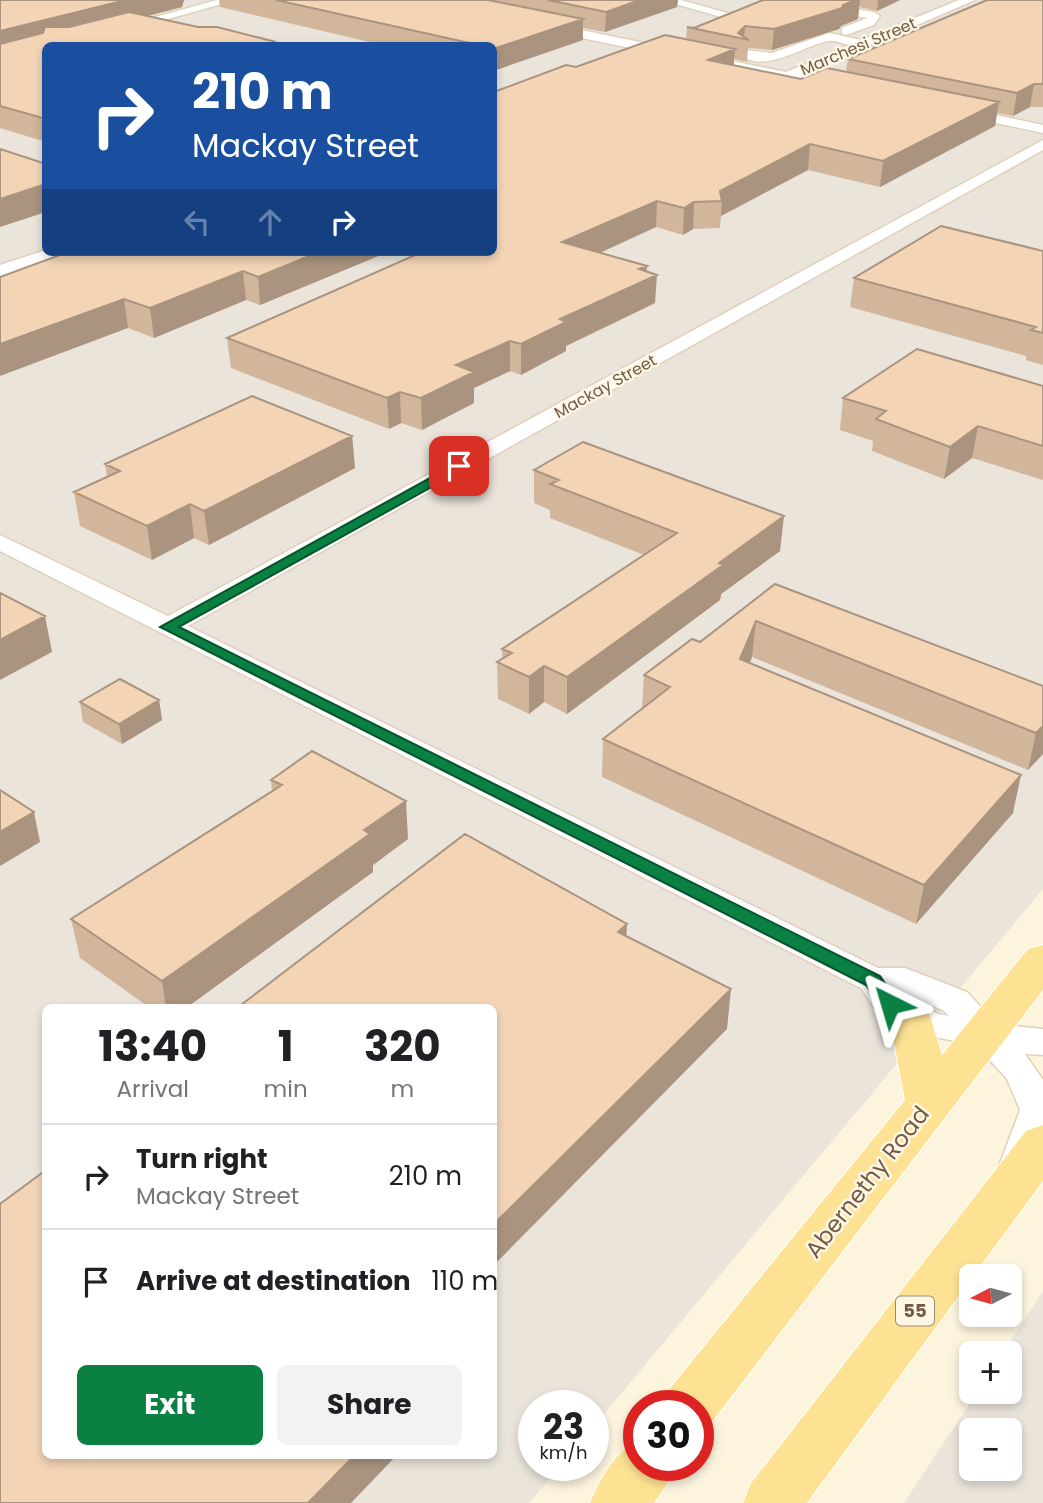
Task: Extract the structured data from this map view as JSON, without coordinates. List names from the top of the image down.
{
  "streets": {
    "main road": ["Abernethy Road", "55"],
    "street": ["Marchesi Street", "Mackay Street"]
  },
  "north": "left",
  "page": {
    "turn": ["210 m", "Mackay Street"],
    "eta": [
      "13:40",
      "Arrival",
      "1",
      "min",
      "320",
      "m"
    ],
    "list": [
      {
        "name": "Turn right",
        "note": "Mackay Street",
        "value": "210 m"
      },
      {
        "name": "Arrive at destination",
        "value": "110 m"
      }
    ],
    "map_buttons": ["+", "−"],
    "buttons": ["Exit", "Share"],
    "speed": "23 km/h",
    "limit": "30"
  }
}
